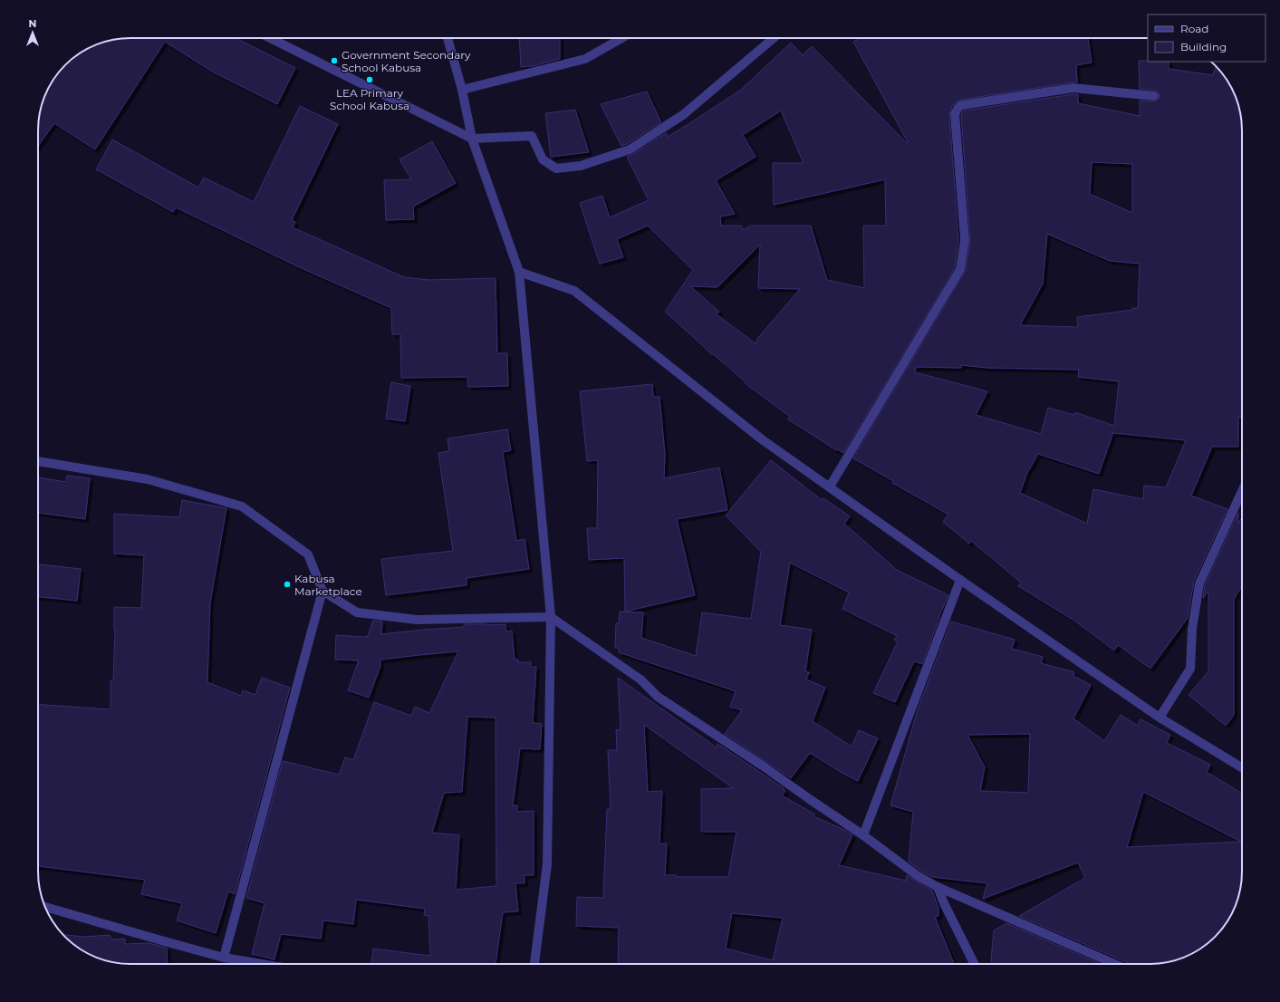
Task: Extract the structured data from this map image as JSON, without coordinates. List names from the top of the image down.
{
  "places": ["Government Secondary School Kabusa", "LEA Primary School Kabusa", "Kabusa Marketplace"],
  "legend": ["Road", "Building"],
  "north": "top"
}
